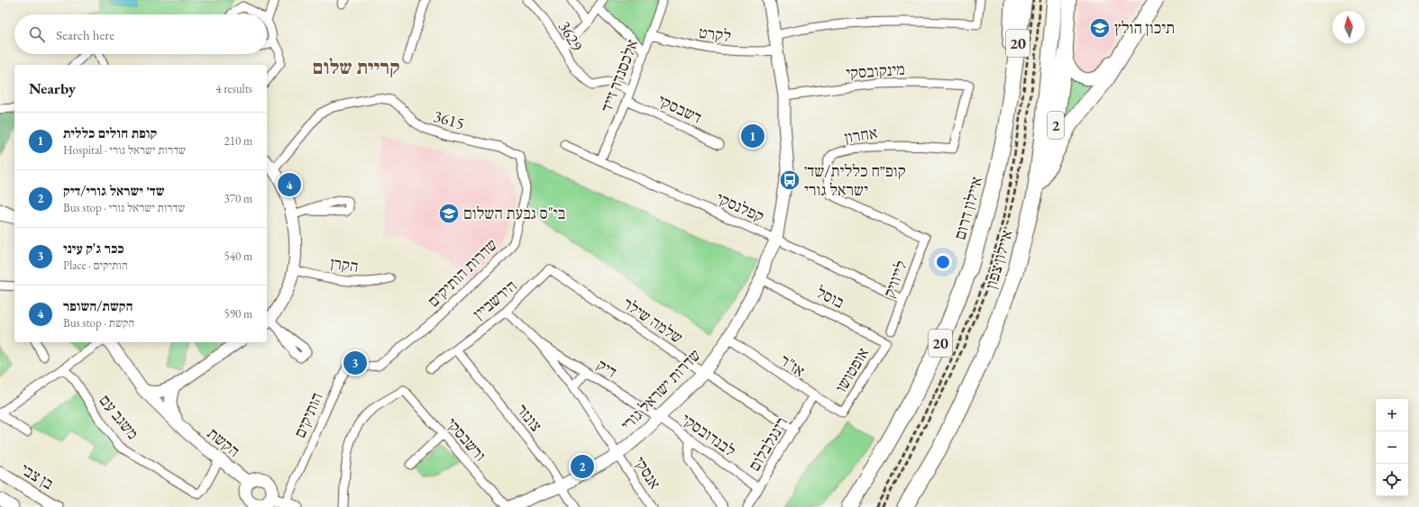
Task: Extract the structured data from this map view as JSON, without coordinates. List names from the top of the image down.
{
  "streets": {
    "highway": [
      "20",
      "2",
      "איילון דרום",
      "איילון צפון"
    ],
    "street": [
      "לקרט",
      "3629",
      "מינקובסקי",
      "אלכסנדר זייד",
      "דשבסקי",
      "3615",
      "אחרון",
      "קפלנסקי",
      "הקרן",
      "שדרות הותיקים",
      "לייוויק",
      "בוסל",
      "הירשביין",
      "שלמה שילר",
      "אז\"ר",
      "דיק",
      "אופטושו",
      "שדרות ישראל גורי",
      "הותיקים",
      "משגב עם",
      "צונזר",
      "לבנדובסקי",
      "ורשבסקי",
      "הקשת",
      "רינגלבלום",
      "אנסקי",
      "בן צבי"
    ]
  },
  "crossings": [
    ["לקרט", "אלכסנדר זייד"],
    ["לקרט", "שדרות ישראל גורי"],
    ["3629", "אלכסנדר זייד"],
    ["מינקובסקי", "אחרון"],
    ["מינקובסקי", "שדרות ישראל גורי"],
    ["אלכסנדר זייד", "דשבסקי"],
    ["אלכסנדר זייד", "קפלנסקי"],
    ["3615", "שדרות הותיקים"],
    ["2", "איילון צפון"],
    ["אחרון", "לייוויק"],
    ["קפלנסקי", "לייוויק"],
    ["קפלנסקי", "שדרות ישראל גורי"],
    ["שדרות הותיקים", "הותיקים"],
    ["בוסל", "אופטושו"],
    ["בוסל", "שדרות ישראל גורי"],
    ["הירשביין", "שלמה שילר"],
    ["הירשביין", "דיק"],
    ["הירשביין", "צונזר"],
    ["שלמה שילר", "שדרות ישראל גורי"],
    ["שלמה שילר", "רינגלבלום"],
    ["אז\"ר", "אופטושו"],
    ["אז\"ר", "שדרות ישראל גורי"],
    ["אז\"ר", "רינגלבלום"],
    ["דיק", "שדרות ישראל גורי"],
    ["דיק", "לבנדובסקי"],
    ["דיק", "אנסקי"],
    ["שדרות ישראל גורי", "צונזר"],
    ["שדרות ישראל גורי", "לבנדובסקי"],
    ["שדרות ישראל גורי", "ורשבסקי"],
    ["שדרות ישראל גורי", "אנסקי"],
    ["משגב עם", "הקשת"],
    ["לבנדובסקי", "רינגלבלום"]
  ],
  "districts": ["קריית שלום"],
  "places": {
    "school or university": ["תיכון הולץ", "בי\"ס גבעת השלום"],
    "bus stop": ["קופ״ח כללית/שד׳ ישראל גורי"]
  },
  "north": "top",
  "page": {
    "search": "Search here",
    "heading": ["Nearby", "4 results"],
    "list": [
      {
        "mark": "1",
        "name": "קופת חולים כללית",
        "note": "Hospital · שדרות ישראל גורי",
        "value": "210 m"
      },
      {
        "mark": "2",
        "name": "שד׳ ישראל גורי/דיק",
        "note": "Bus stop · שדרות ישראל גורי",
        "value": "370 m"
      },
      {
        "mark": "3",
        "name": "ככר ג'ק עיני",
        "note": "Place · הותיקים",
        "value": "540 m"
      },
      {
        "mark": "4",
        "name": "הקשת/השופר",
        "note": "Bus stop · הקשת",
        "value": "590 m"
      }
    ],
    "pins": [
      "1",
      "4",
      "3",
      "2"
    ],
    "map_buttons": ["+", "−"]
  }
}
